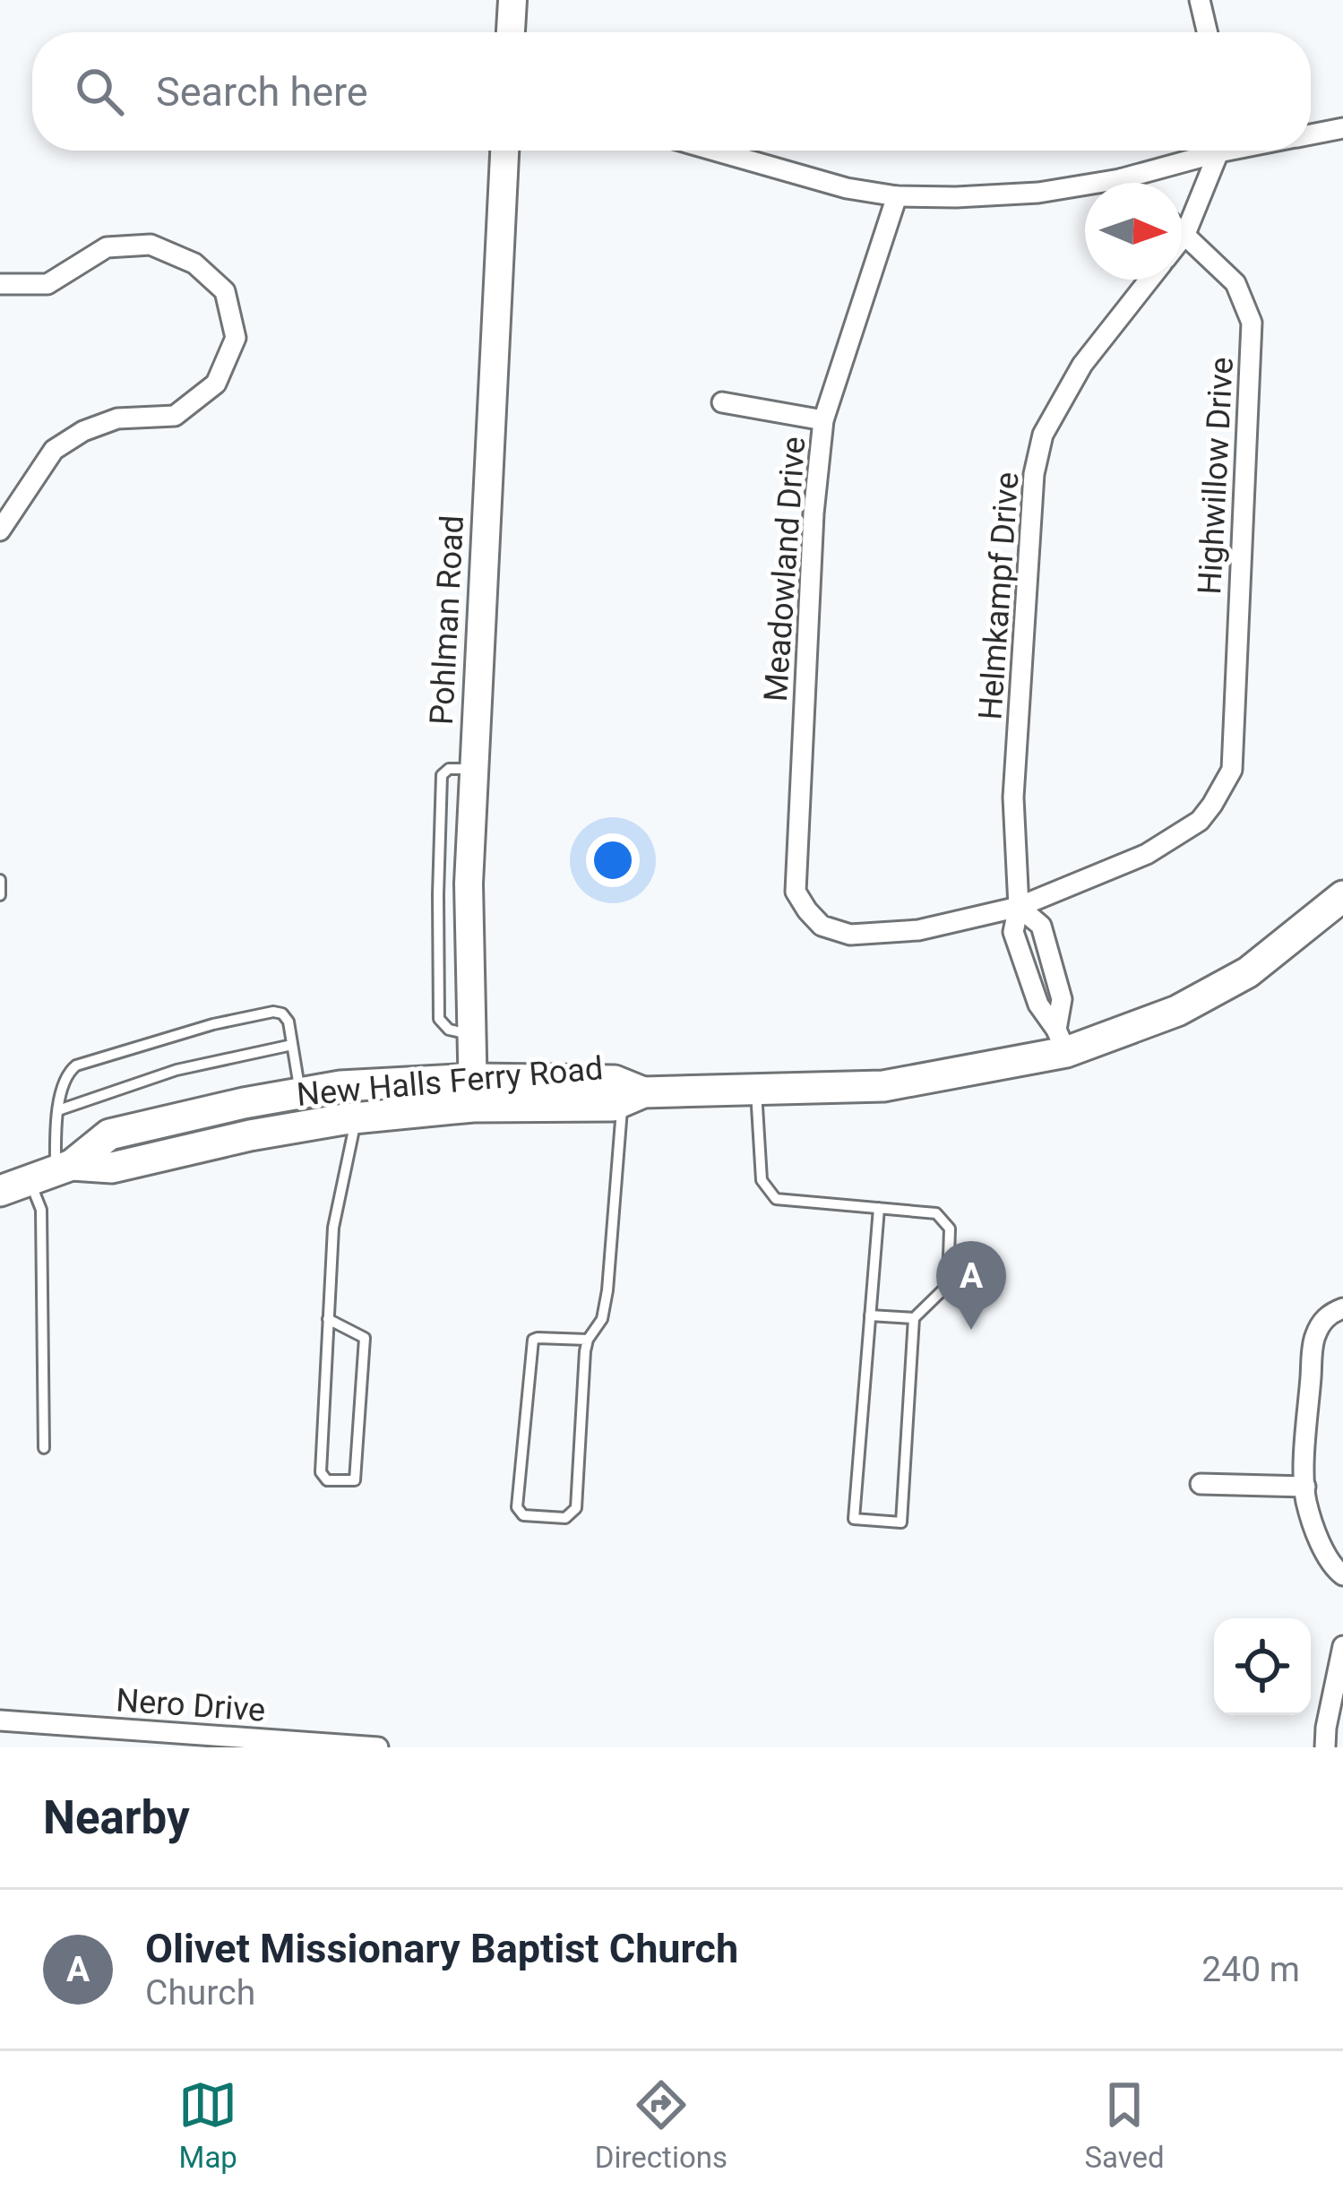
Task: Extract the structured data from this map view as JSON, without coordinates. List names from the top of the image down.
{
  "streets": {
    "main road": ["New Halls Ferry Road"],
    "street": [
      "Highwillow Drive",
      "Meadowland Drive",
      "Helmkampf Drive",
      "Pohlman Road",
      "Nero Drive"
    ]
  },
  "crossings": [
    ["Highwillow Drive", "Meadowland Drive"],
    ["Highwillow Drive", "Helmkampf Drive"],
    ["Meadowland Drive", "Helmkampf Drive"],
    ["Pohlman Road", "New Halls Ferry Road"]
  ],
  "north": "right",
  "page": {
    "search": "Search here",
    "pins": "A",
    "heading": "Nearby",
    "list": [
      {
        "mark": "A",
        "name": "Olivet Missionary Baptist Church",
        "note": "Church",
        "value": "240 m"
      }
    ],
    "nav": ["Map", "Directions", "Saved"]
  }
}
